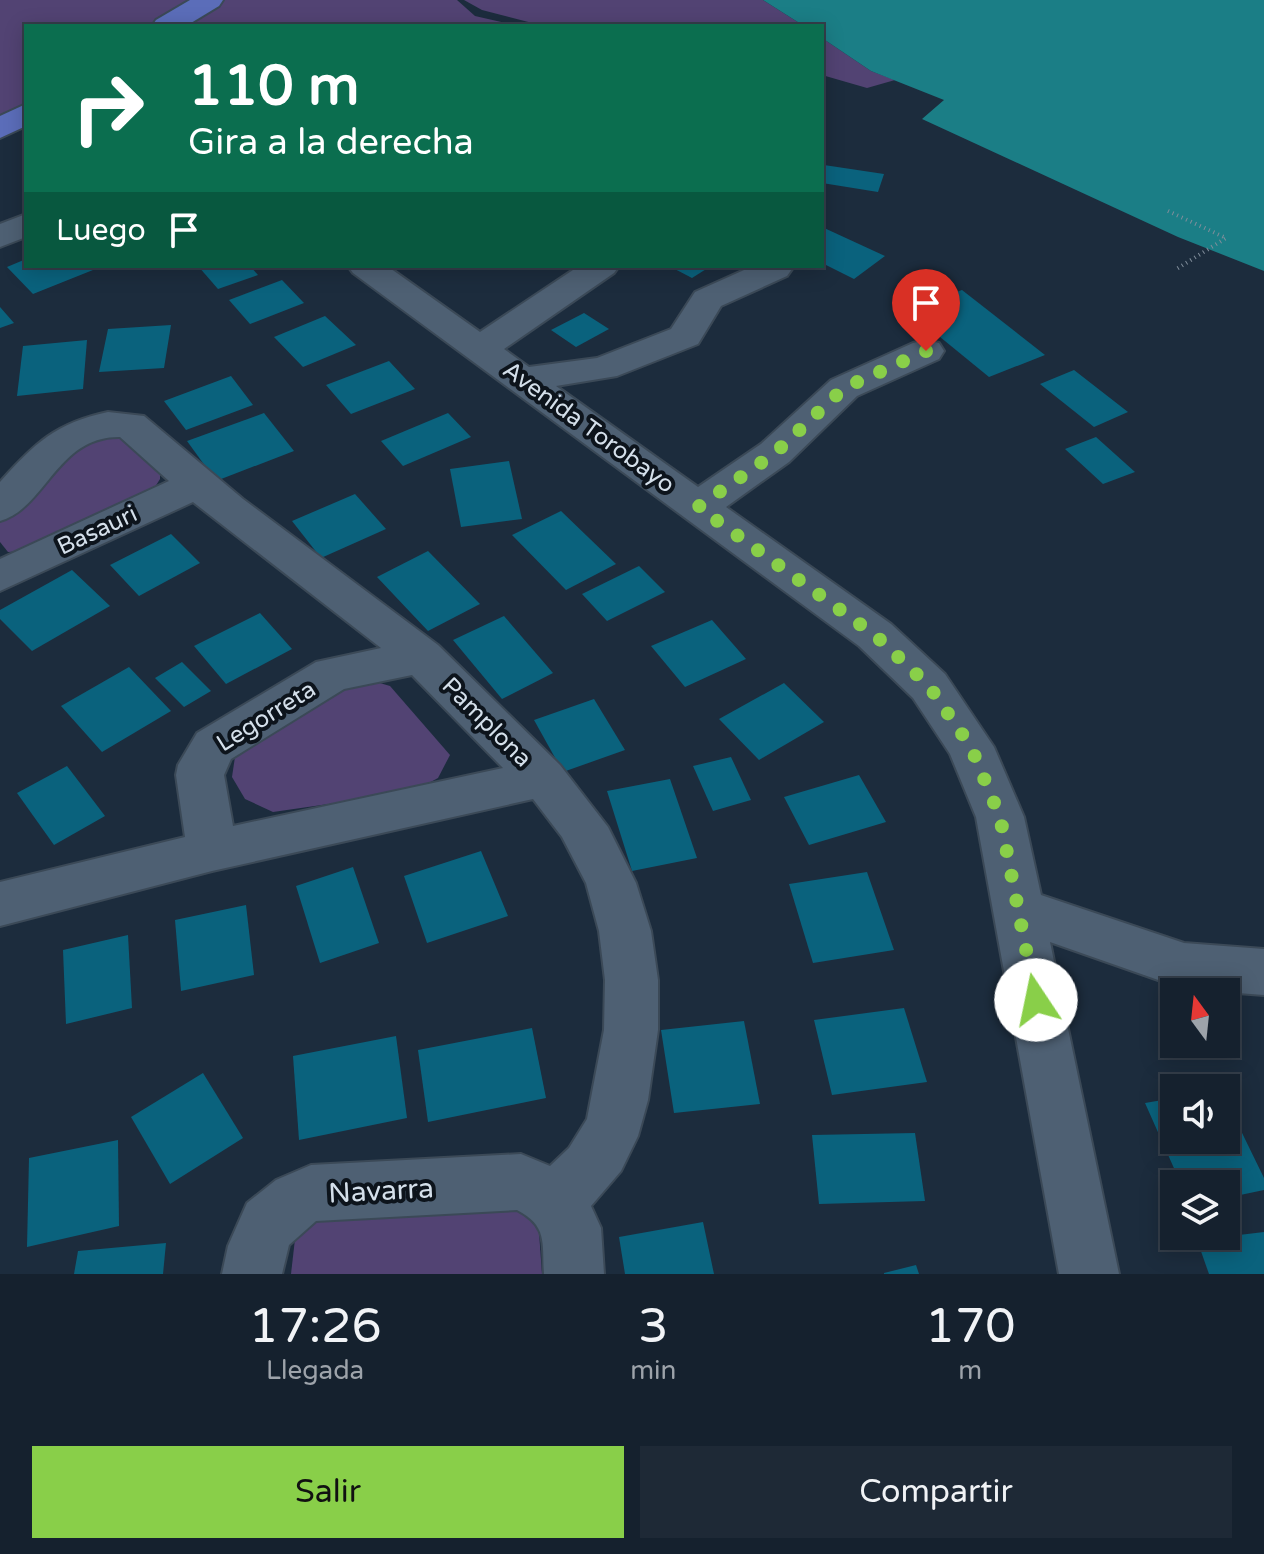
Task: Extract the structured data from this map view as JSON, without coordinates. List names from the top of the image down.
{
  "streets": {
    "street": [
      "Avenida Torobayo",
      "Basauri",
      "Legorreta",
      "Pamplona",
      "Navarra"
    ]
  },
  "crossings": [
    ["Basauri", "Pamplona"],
    ["Legorreta", "Pamplona"],
    ["Pamplona", "Navarra"]
  ],
  "north": "top",
  "page": {
    "turn": ["110 m", "Gira a la derecha"],
    "then": "Luego",
    "eta": [
      "17:26",
      "Llegada",
      "3",
      "min",
      "170",
      "m"
    ],
    "buttons": ["Salir", "Compartir"]
  }
}
